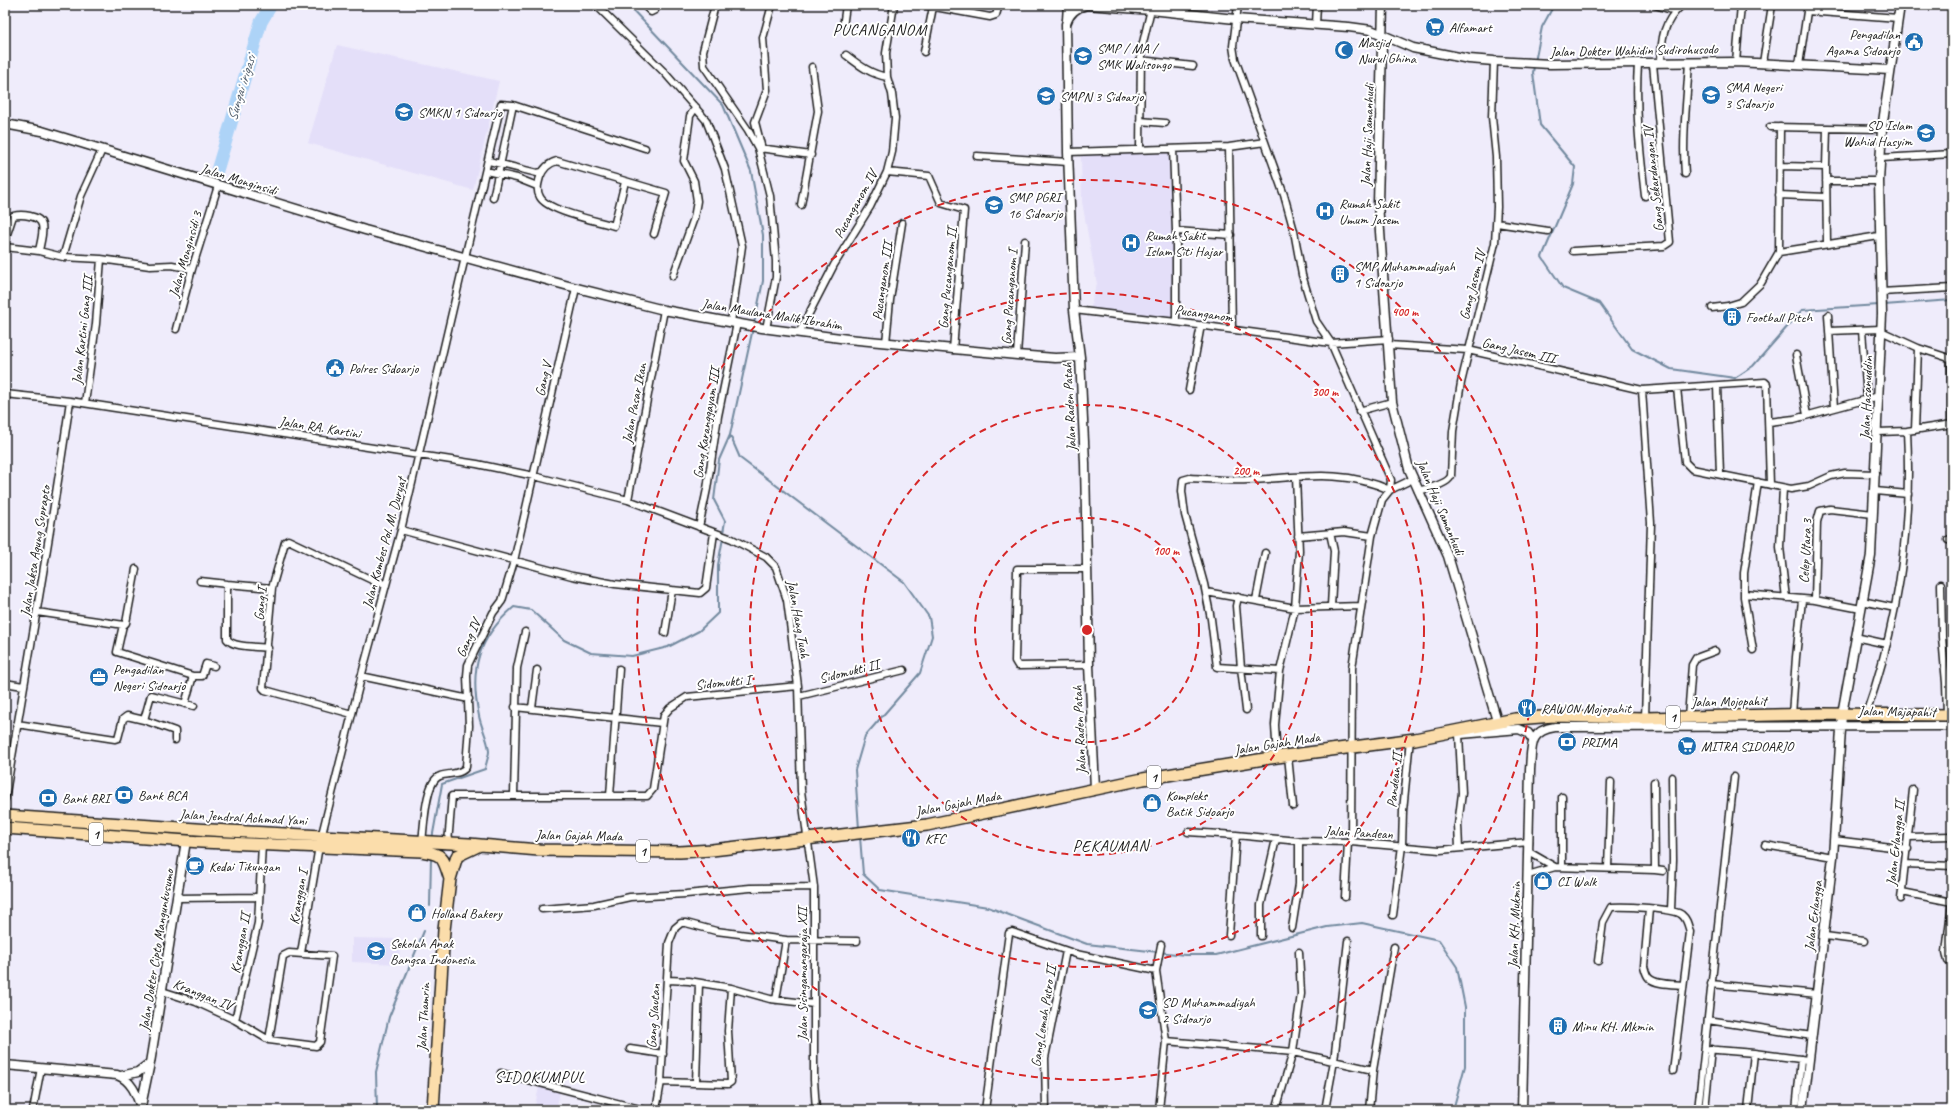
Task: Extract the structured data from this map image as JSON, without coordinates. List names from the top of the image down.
{
  "streets": {
    "highway": [
      "Jalan Mojopahit",
      "Jalan Majapahit",
      "1",
      "Jalan Gajah Mada",
      "Jalan Jendral Achmad Yani",
      "Jalan Thamrin"
    ],
    "main road": [
      "Jalan Dokter Wahidin Sudirohusodo",
      "Jalan Haji Samanhudi",
      "Jalan Monginsidi",
      "Jalan Maulana Malik Ibrahim",
      "Jalan Hasanuddin",
      "Jalan Raden Patah",
      "Jalan Erlangga",
      "Jalan KH. Mukmin",
      "Jalan Dokter Cipto Mangunkusumo"
    ],
    "street": [
      "Gang Sekardangan IV",
      "Pucanganom IV",
      "Jalan Monginsidi 3",
      "Gang Pucanganom II",
      "Pucanganom III",
      "Gang Jasem IV",
      "Gang Pucanganom I",
      "Pucanganom",
      "Jalan Kartini Gang III",
      "Gang Jasem III",
      "Gang V",
      "Jalan Pasar Ikan",
      "Gang Karanggayam III",
      "Jalan RA. Kartini",
      "Jalan Kombes Pol. M. Duryat",
      "Jalan Jaksa Agung Suprapto",
      "Celep Utara 3",
      "Gang I",
      "Jalan Hang Tuah",
      "Gang IV",
      "Sidomukti II",
      "Sidomukti I",
      "Pandean II",
      "Jalan Pandean",
      "Jalan Erlangga II",
      "Kranggan I",
      "Kranggan II",
      "Jalan Sisingamangaraja XII",
      "Kranggan IV",
      "Gang Slautan",
      "Gang Lemah Putro II"
    ]
  },
  "crossings": [
    ["Jalan Dokter Wahidin Sudirohusodo", "Jalan Haji Samanhudi"],
    ["Jalan Dokter Wahidin Sudirohusodo", "Gang Sekardangan IV"],
    ["Jalan Dokter Wahidin Sudirohusodo", "Gang Jasem IV"],
    ["Jalan Dokter Wahidin Sudirohusodo", "Jalan Hasanuddin"],
    ["Jalan Haji Samanhudi", "Gang Jasem IV"],
    ["Jalan Haji Samanhudi", "Pucanganom"],
    ["Jalan Haji Samanhudi", "Gang Jasem III"],
    ["Jalan Haji Samanhudi", "Jalan Mojopahit"],
    ["Jalan Haji Samanhudi", "Jalan Gajah Mada"],
    ["Jalan Monginsidi", "Jalan Monginsidi 3"],
    ["Jalan Monginsidi", "Jalan Maulana Malik Ibrahim"],
    ["Jalan Monginsidi", "Jalan Kombes Pol. M. Duryat"],
    ["Pucanganom IV", "Gang Pucanganom II"],
    ["Pucanganom IV", "Jalan Maulana Malik Ibrahim"],
    ["Gang Pucanganom II", "Jalan Maulana Malik Ibrahim"],
    ["Pucanganom III", "Jalan Maulana Malik Ibrahim"],
    ["Gang Jasem IV", "Gang Jasem III"],
    ["Gang Pucanganom I", "Jalan Maulana Malik Ibrahim"],
    ["Pucanganom", "Gang Jasem III"],
    ["Pucanganom", "Jalan Raden Patah"],
    ["Jalan Maulana Malik Ibrahim", "Gang V"],
    ["Jalan Maulana Malik Ibrahim", "Jalan Pasar Ikan"],
    ["Jalan Maulana Malik Ibrahim", "Jalan Raden Patah"],
    ["Jalan Maulana Malik Ibrahim", "Gang Karanggayam III"],
    ["Jalan Maulana Malik Ibrahim", "Jalan Kombes Pol. M. Duryat"],
    ["Jalan Kartini Gang III", "Jalan RA. Kartini"],
    ["Gang V", "Jalan RA. Kartini"],
    ["Gang V", "Gang IV"],
    ["Jalan Hasanuddin", "Celep Utara 3"],
    ["Jalan Hasanuddin", "Jalan Mojopahit"],
    ["Jalan Hasanuddin", "Jalan Majapahit"],
    ["Jalan Hasanuddin", "Jalan Erlangga"],
    ["Jalan Pasar Ikan", "Jalan RA. Kartini"],
    ["Jalan Pasar Ikan", "Jalan Hang Tuah"],
    ["Jalan Raden Patah", "Jalan Gajah Mada"],
    ["Gang Karanggayam III", "Jalan Hang Tuah"],
    ["Jalan RA. Kartini", "Jalan Kombes Pol. M. Duryat"],
    ["Jalan RA. Kartini", "Jalan Jaksa Agung Suprapto"],
    ["Jalan RA. Kartini", "Jalan Hang Tuah"],
    ["Jalan RA. Kartini", "Gang IV"],
    ["Jalan Kombes Pol. M. Duryat", "Gang I"],
    ["Jalan Kombes Pol. M. Duryat", "Jalan Jendral Achmad Yani"],
    ["Jalan Kombes Pol. M. Duryat", "Kranggan I"],
    ["Jalan Hang Tuah", "Sidomukti II"],
    ["Jalan Hang Tuah", "Sidomukti I"],
    ["Jalan Hang Tuah", "Jalan Gajah Mada"],
    ["Jalan Hang Tuah", "Jalan Sisingamangaraja XII"],
    ["Gang IV", "Jalan Jendral Achmad Yani"],
    ["Jalan Mojopahit", "Jalan Majapahit"],
    ["Jalan Mojopahit", "Jalan Gajah Mada"],
    ["Jalan Mojopahit", "Jalan Erlangga"],
    ["Jalan Mojopahit", "Jalan KH. Mukmin"],
    ["Jalan Majapahit", "Jalan Erlangga"],
    ["Jalan Gajah Mada", "Pandean II"],
    ["Jalan Gajah Mada", "Jalan Jendral Achmad Yani"],
    ["Jalan Gajah Mada", "Jalan KH. Mukmin"],
    ["Jalan Gajah Mada", "Jalan Sisingamangaraja XII"],
    ["Jalan Gajah Mada", "Jalan Thamrin"],
    ["Pandean II", "Jalan Pandean"],
    ["Jalan Jendral Achmad Yani", "Kranggan I"],
    ["Jalan Jendral Achmad Yani", "Kranggan II"],
    ["Jalan Jendral Achmad Yani", "Jalan Dokter Cipto Mangunkusumo"],
    ["Jalan Jendral Achmad Yani", "Jalan Thamrin"],
    ["Jalan Pandean", "Jalan KH. Mukmin"],
    ["Kranggan II", "Kranggan IV"],
    ["Jalan Dokter Cipto Mangunkusumo", "Kranggan IV"]
  ],
  "districts": ["PUCANGANOM", "PEKAUMAN", "SIDOKUMPUL"],
  "water": ["Sungai irigasi"],
  "places": {
    "supermarket": ["Alfamart", "MITRA SIDOARJO"],
    "public building": ["Pengadilan Agama Sidoarjo", "Polres Sidoarjo"],
    "mosque": ["Masjid Nurul Ghina"],
    "school or university": [
      "SMP / MA / SMK Walisongo",
      "SMA Negeri 3 Sidoarjo",
      "SMPN 3 Sidoarjo",
      "SMKN 1 Sidoarjo",
      "SD Islam Wahid Hasyim",
      "SMP PGRI 16 Sidoarjo",
      "Sekolah Anak Bangsa Indonesia",
      "SD Muhammadiyah 2 Sidoarjo"
    ],
    "hospital": ["Rumah Sakit Umum Jasem", "Rumah Sakit Islam Siti Hajar"],
    "building": ["SMP Muhammadiyah 1 Sidoarjo", "Football Pitch", "Minu KH. Mkmin"],
    "office": ["Pengadilan Negeri Sidoarjo"],
    "restaurant": ["RAWON Mojopahit", "KFC"],
    "bank": ["PRIMA", "Bank BCA", "Bank BRI"],
    "shop": ["Kompleks Batik Sidoarjo", "CI Walk", "Holland Bakery"],
    "cafe": ["Kedai Tikungan"]
  },
  "rings": [
    "400 m",
    "300 m",
    "200 m",
    "100 m"
  ]
}
